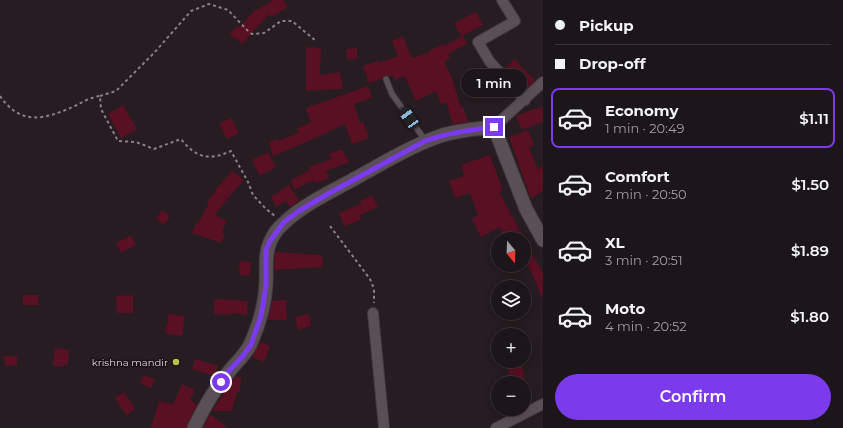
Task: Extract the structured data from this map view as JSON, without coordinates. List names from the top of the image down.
{
  "places": ["krishna mandir"],
  "north": "bottom",
  "page": {
    "banner": ["Pickup", "Drop-off"],
    "bubble": "1 min",
    "list": [
      {
        "name": "Economy",
        "note": "1 min · 20:49",
        "value": "$1.11"
      },
      {
        "name": "Comfort",
        "note": "2 min · 20:50",
        "value": "$1.50"
      },
      {
        "name": "XL",
        "note": "3 min · 20:51",
        "value": "$1.89"
      },
      {
        "name": "Moto",
        "note": "4 min · 20:52",
        "value": "$1.80"
      }
    ],
    "map_buttons": ["+", "−"],
    "buttons": "Confirm"
  }
}
